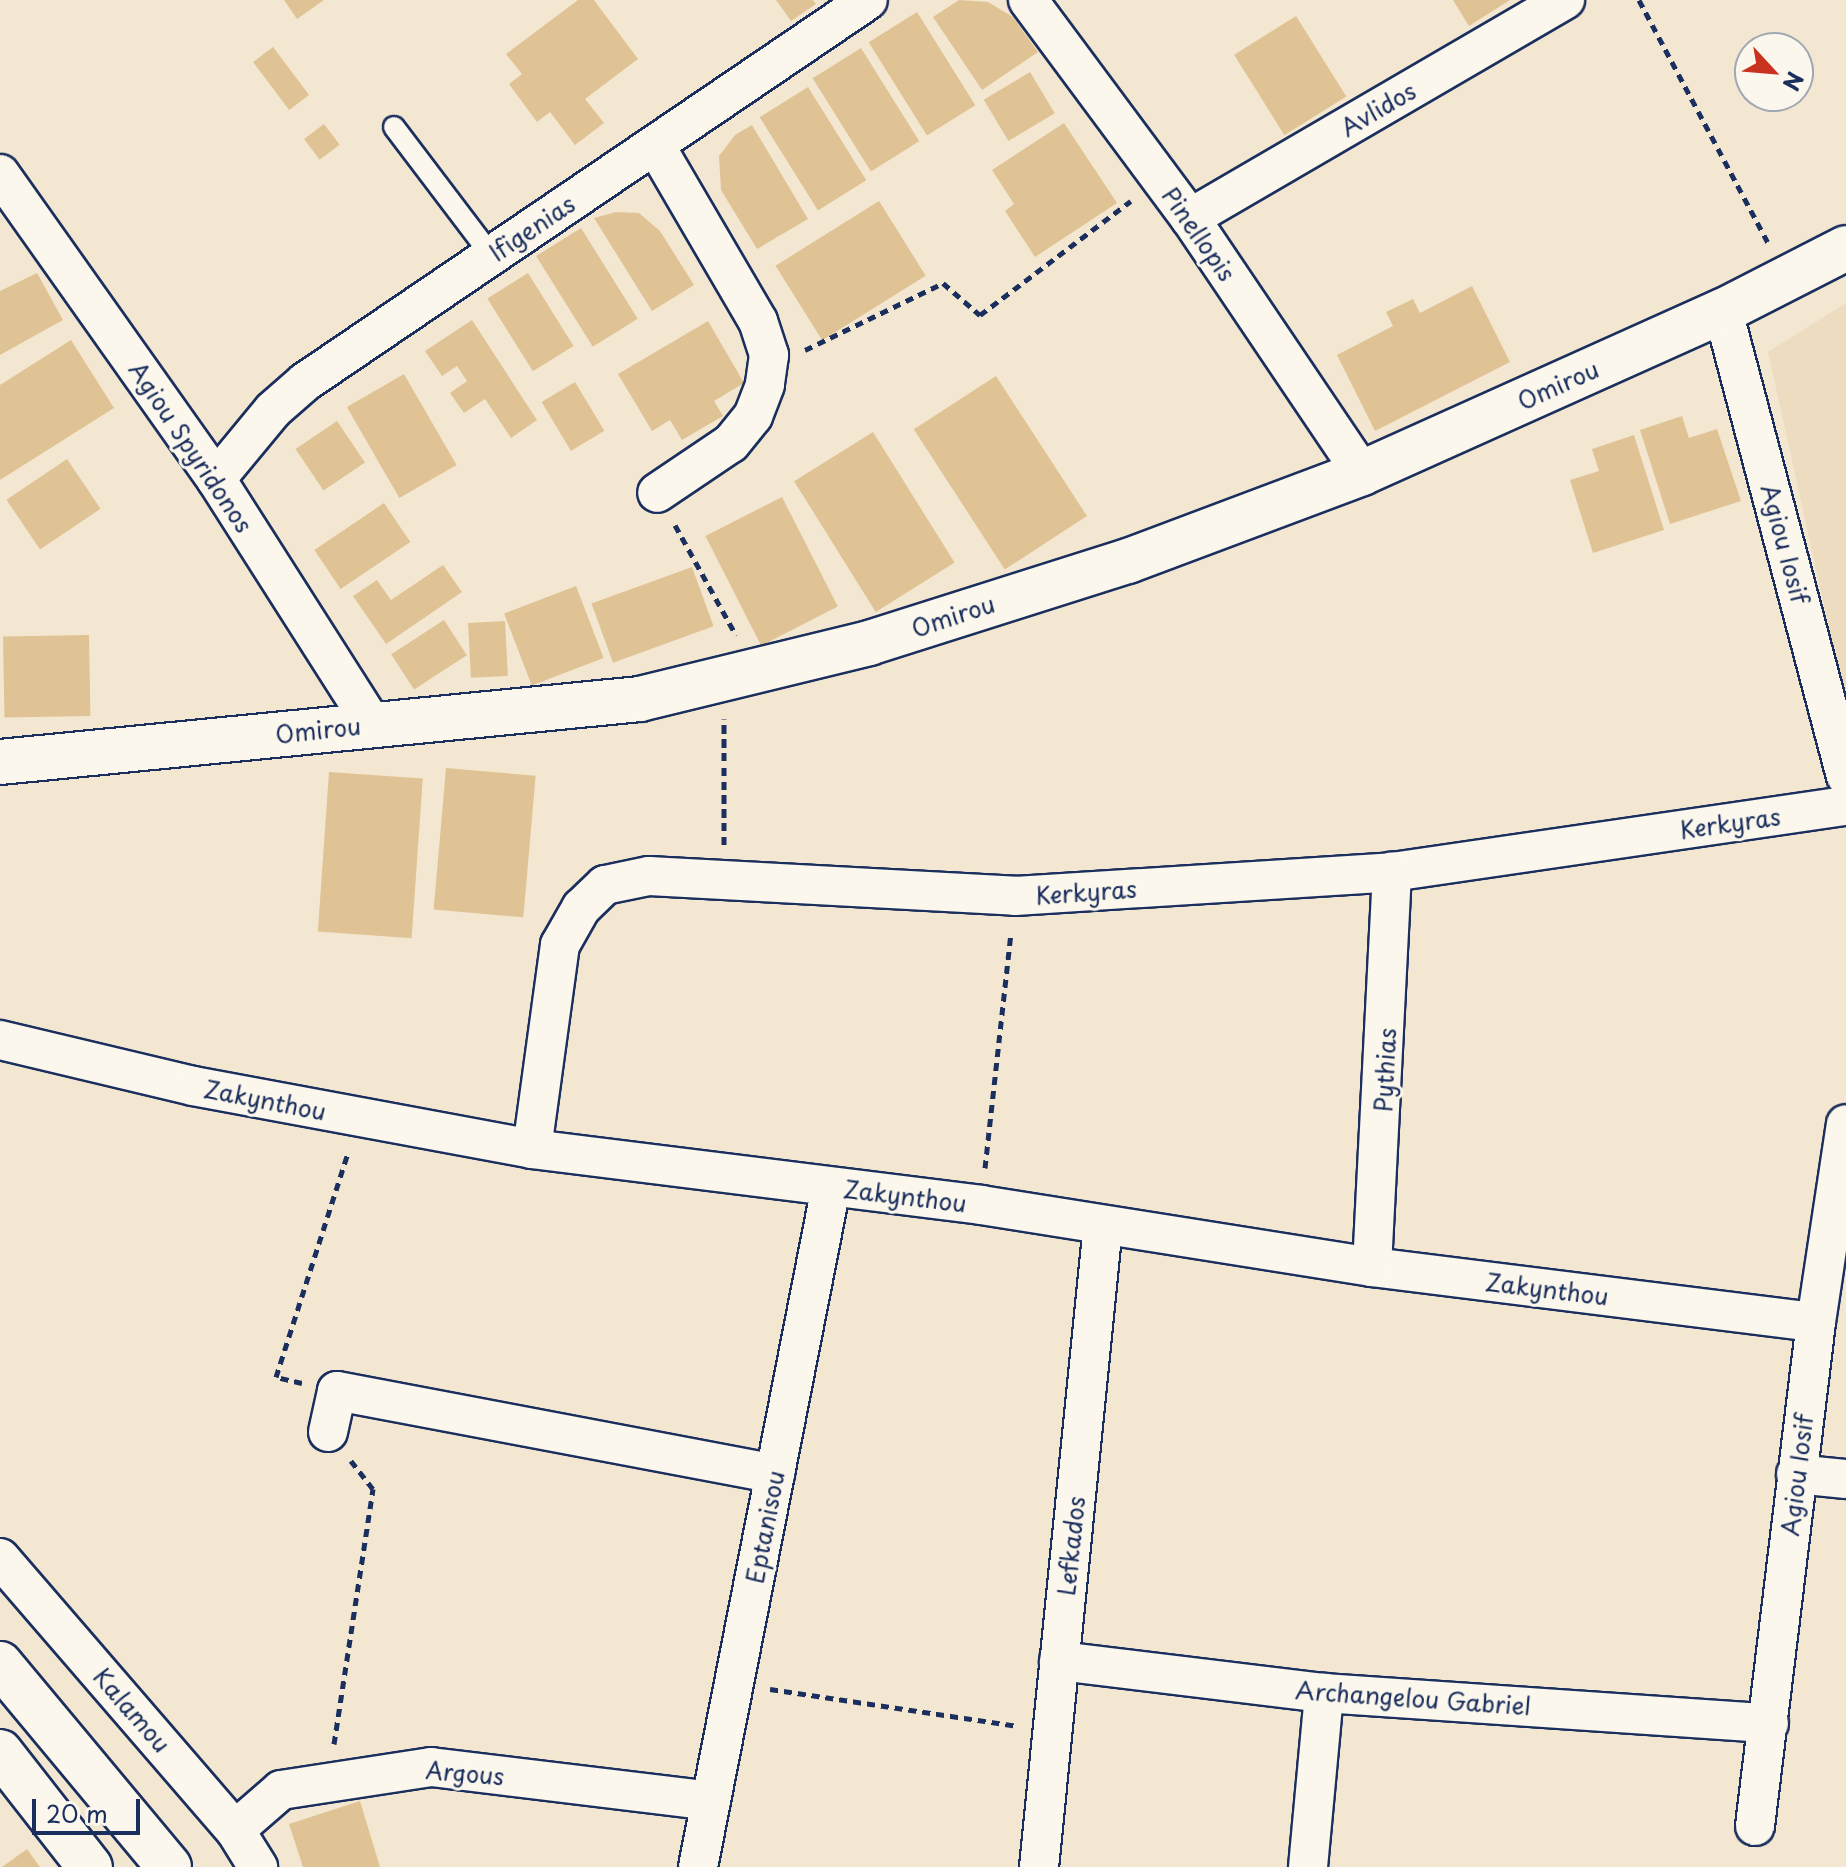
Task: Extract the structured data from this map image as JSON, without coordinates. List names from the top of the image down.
{
  "streets": {
    "street": [
      "Avlidos",
      "Ifigenias",
      "Pinellopis",
      "Omirou",
      "Agiou Spyridonos",
      "Agiou Iosif",
      "Kerkyras",
      "Pythias",
      "Zakynthou",
      "Eptanisou",
      "Lefkados",
      "Archangelou Gabriel",
      "Kalamou",
      "Argous"
    ]
  },
  "crossings": [
    ["Avlidos", "Pinellopis"],
    ["Ifigenias", "Agiou Spyridonos"],
    ["Pinellopis", "Omirou"],
    ["Omirou", "Agiou Spyridonos"],
    ["Omirou", "Agiou Iosif"],
    ["Agiou Iosif", "Zakynthou"],
    ["Agiou Iosif", "Archangelou Gabriel"],
    ["Kerkyras", "Pythias"],
    ["Kerkyras", "Zakynthou"],
    ["Pythias", "Zakynthou"],
    ["Zakynthou", "Eptanisou"],
    ["Zakynthou", "Lefkados"],
    ["Eptanisou", "Argous"],
    ["Lefkados", "Archangelou Gabriel"],
    ["Kalamou", "Argous"]
  ],
  "scale_bar": "20 m",
  "north": "bottom right"
}
